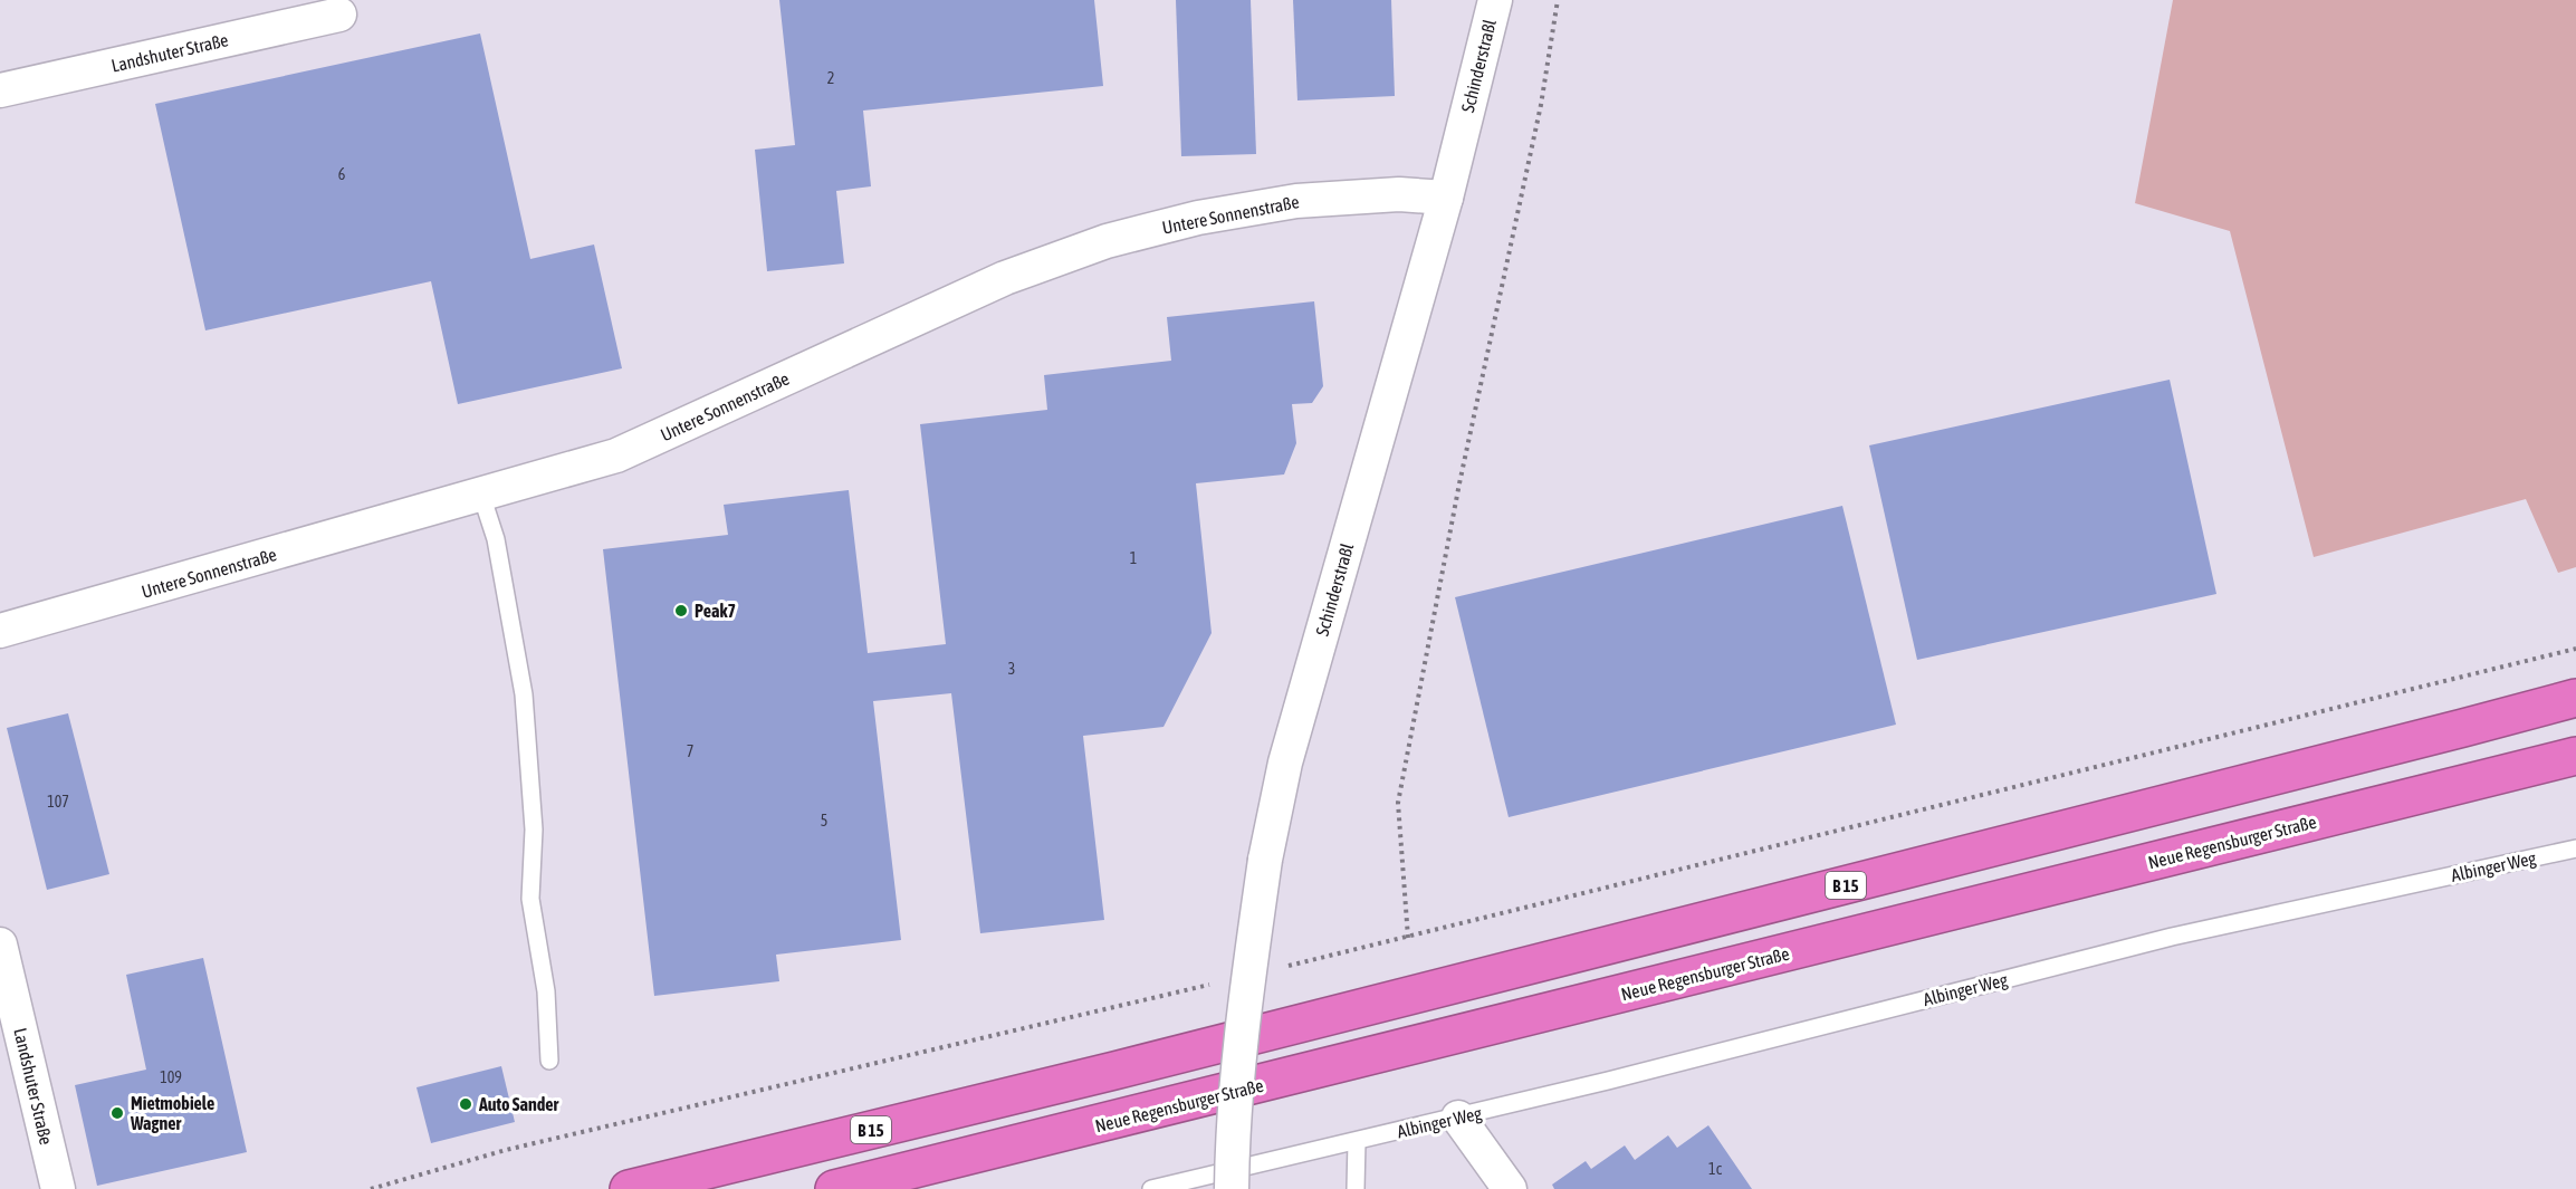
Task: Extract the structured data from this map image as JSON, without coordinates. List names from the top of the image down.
{
  "streets": {
    "highway": ["Neue Regensburger Straße", "B 15"],
    "street": ["Landshuter Straße", "Schinderstraßl", "Untere Sonnenstraße"],
    "lane": ["Albinger Weg"]
  },
  "crossings": [
    ["Schinderstraßl", "Untere Sonnenstraße"]
  ],
  "places": ["Peak7", "Auto Sander", "Mietmobiele Wagner"],
  "house_numbers": [
    "2",
    "6",
    "1",
    "3",
    "7",
    "107",
    "5",
    "109",
    "1c"
  ]
}
